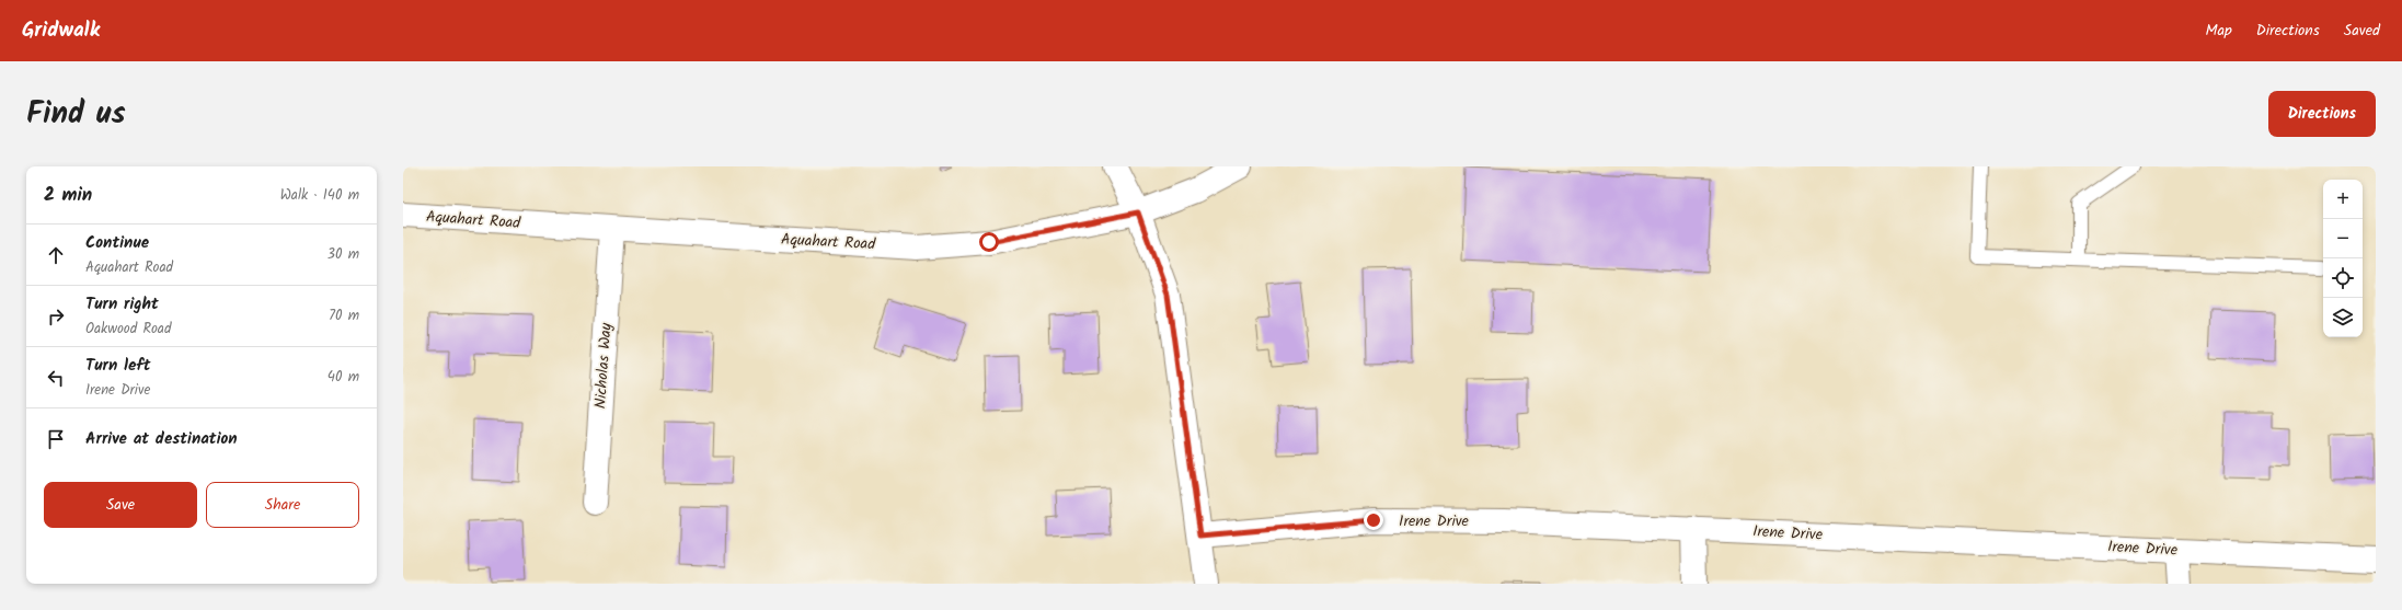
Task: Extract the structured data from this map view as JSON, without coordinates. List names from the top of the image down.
{
  "streets": {
    "street": ["Aquahart Road", "Nicholas Way", "Irene Drive"]
  },
  "crossings": [
    ["Aquahart Road", "Nicholas Way"]
  ],
  "page": {
    "header": "Gridwalk",
    "nav": ["Map", "Directions", "Saved"],
    "title": "Find us",
    "buttons": [
      "Directions",
      ["Save", "Share"]
    ],
    "heading": ["2 min", "Walk · 140 m"],
    "map_buttons": ["+", "−"],
    "list": [
      ["Continue", "Aquahart Road", "30 m"],
      ["Turn right", "Oakwood Road", "70 m"],
      ["Turn left", "Irene Drive", "40 m"],
      "Arrive at destination"
    ]
  }
}
